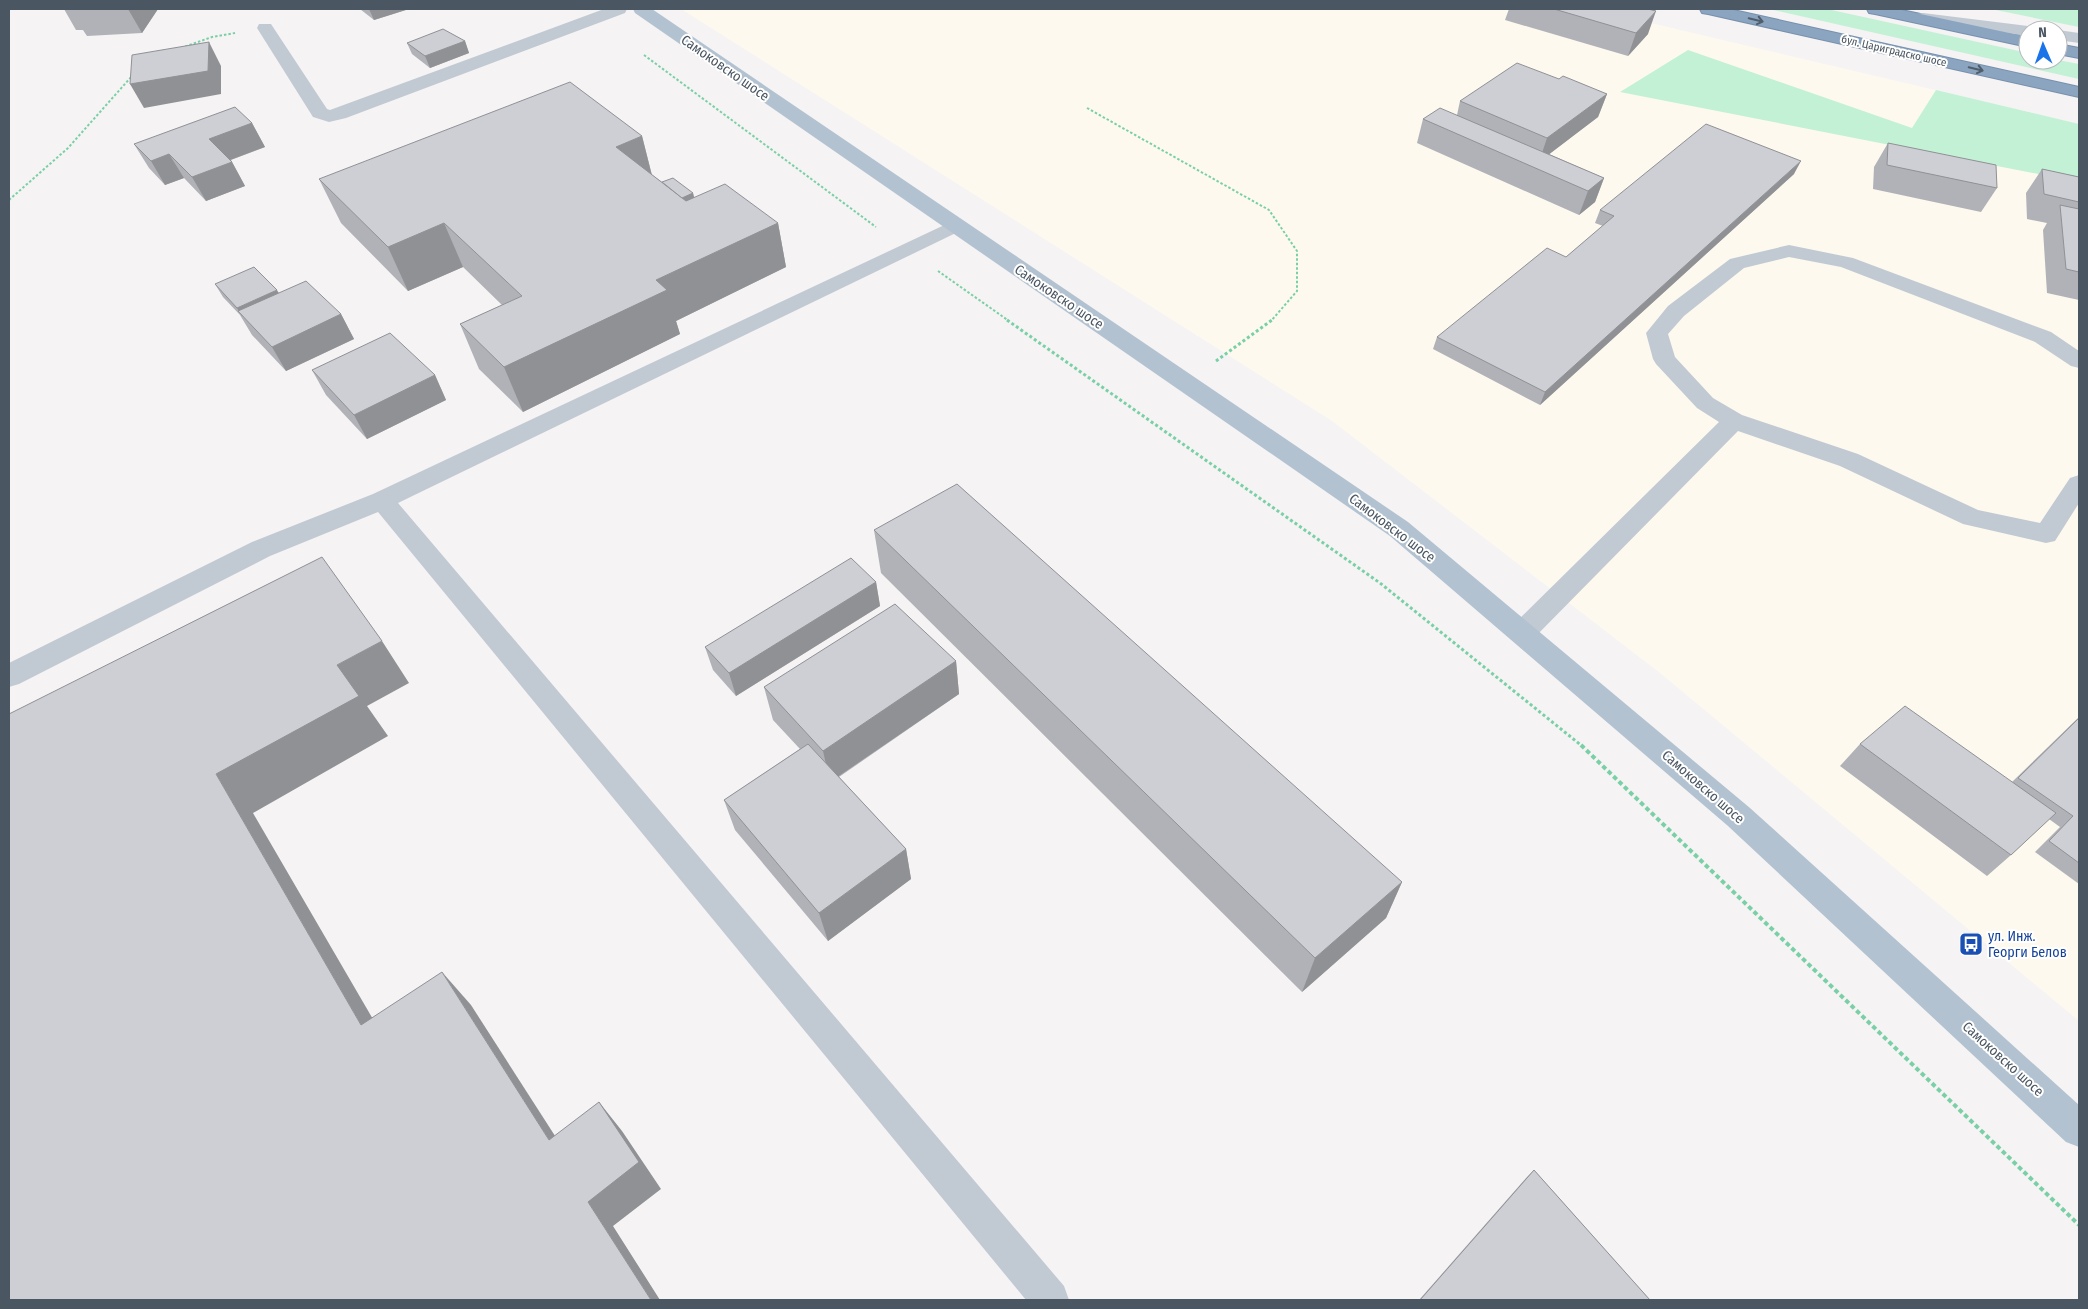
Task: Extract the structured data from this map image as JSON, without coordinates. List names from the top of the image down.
{
  "streets": {
    "highway": ["бул. Цариградско шосе"],
    "main road": ["Самоковско шосе"]
  },
  "places": {
    "bus stop": ["ул. Инж. Георги Белов"]
  },
  "north": "top"
}
